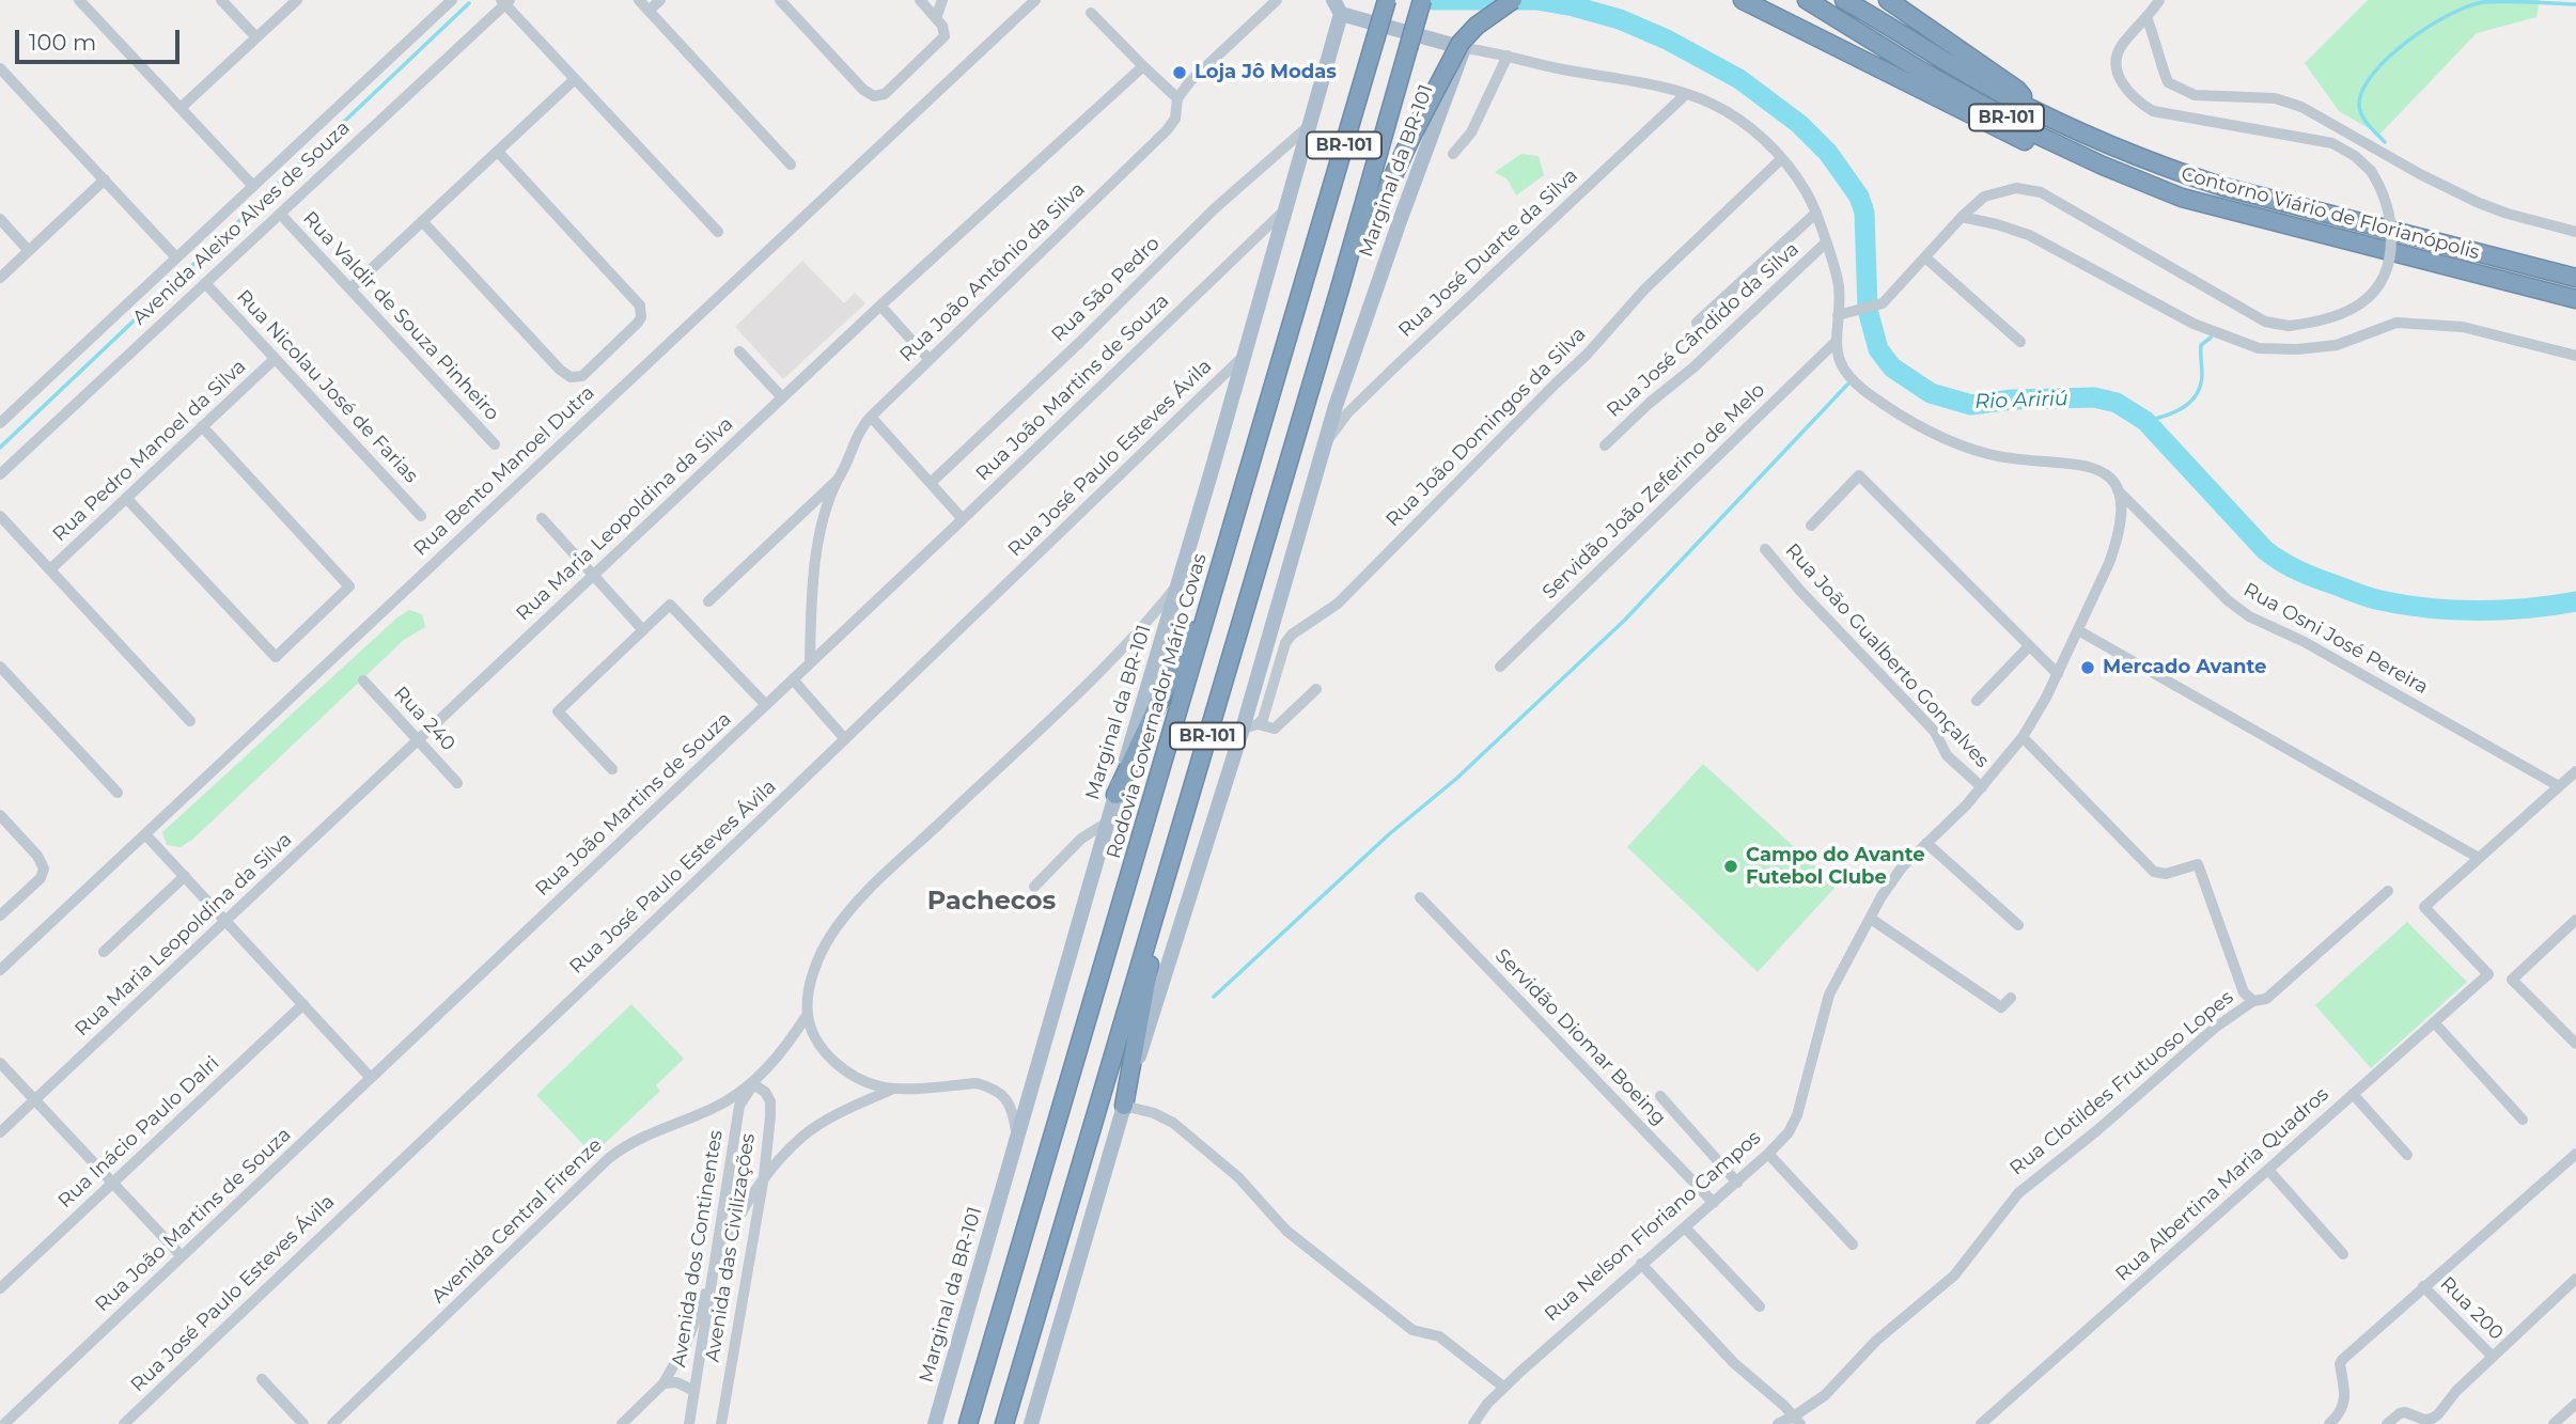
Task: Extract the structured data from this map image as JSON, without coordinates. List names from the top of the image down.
{
  "streets": {
    "highway": ["BR-101", "Contorno Viário de Florianópolis", "Rodovia Governador Mário Covas"],
    "main road": ["Marginal da BR-101"],
    "street": [
      "Avenida Aleixo Alves de Souza",
      "Rua José Duarte da Silva",
      "Rua João Antônio da Silva",
      "Rua São Pedro",
      "Rua Valdir de Souza Pinheiro",
      "Rua José Cândido da Silva",
      "Rua Nicolau José de Farias",
      "Rua João Martins de Souza",
      "Rua João Domingos da Silva",
      "Rua Pedro Manoel da Silva",
      "Rua José Paulo Esteves Ávila",
      "Rua Bento Manoel Dutra",
      "Servidão João Zeferino de Melo",
      "Rua Maria Leopoldina da Silva",
      "Rua Osni José Pereira",
      "Rua João Gualberto Gonçalves",
      "Rua 240",
      "Servidão Diomar Boeing",
      "Rua Clotildes Frutuoso Lopes",
      "Rua Inácio Paulo Dalri",
      "Rua Albertina Maria Quadros",
      "Avenida Central Firenze",
      "Rua Nelson Floriano Campos",
      "Avenida das Civilizações",
      "Avenida dos Continentes",
      "Rua 200"
    ]
  },
  "crossings": [
    ["BR-101", "Contorno Viário de Florianópolis"],
    ["Marginal da BR-101", "Rua José Duarte da Silva"],
    ["Marginal da BR-101", "Rua São Pedro"],
    ["Marginal da BR-101", "Rua João Martins de Souza"],
    ["Marginal da BR-101", "Rua João Domingos da Silva"],
    ["Marginal da BR-101", "Rua José Paulo Esteves Ávila"],
    ["Avenida Aleixo Alves de Souza", "Rua Valdir de Souza Pinheiro"],
    ["Avenida Aleixo Alves de Souza", "Rua Nicolau José de Farias"],
    ["Rua João Antônio da Silva", "Rua João Martins de Souza"],
    ["Rua Nicolau José de Farias", "Rua Pedro Manoel da Silva"],
    ["Rua Maria Leopoldina da Silva", "Rua 240"],
    ["Rua Osni José Pereira", "Rua Nelson Floriano Campos"],
    ["Rua João Gualberto Gonçalves", "Rua Nelson Floriano Campos"],
    ["Servidão Diomar Boeing", "Rua Nelson Floriano Campos"],
    ["Avenida Central Firenze", "Avenida das Civilizações"],
    ["Avenida Central Firenze", "Avenida dos Continentes"],
    ["Avenida das Civilizações", "Avenida dos Continentes"]
  ],
  "districts": ["Pachecos"],
  "water": ["Rio Aririú"],
  "places": ["Loja Jô Modas", "Mercado Avante", "Campo do Avante Futebol Clube"],
  "scale_bar": "100 m"
}
